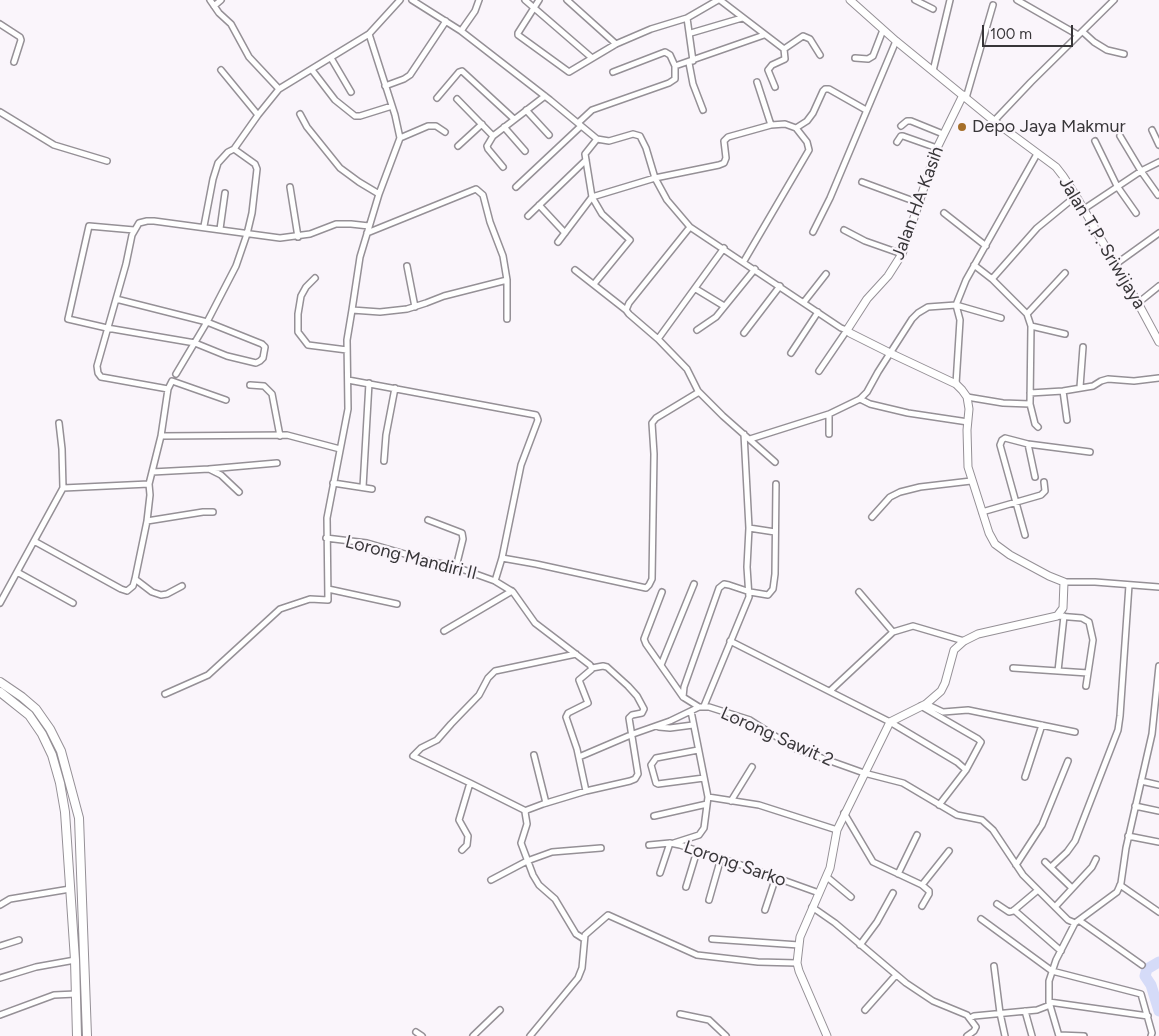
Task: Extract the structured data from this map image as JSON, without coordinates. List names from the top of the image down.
{
  "streets": {
    "street": [
      "Jalan HA Kasih",
      "Jalan T.P. Sriwijaya",
      "Lorong Mandiri II",
      "Lorong Sawit 2",
      "Lorong Sarko"
    ]
  },
  "crossings": [
    ["Jalan HA Kasih", "Jalan T.P. Sriwijaya"]
  ],
  "places": ["Depo Jaya Makmur"],
  "scale_bar": "100 m"
}
